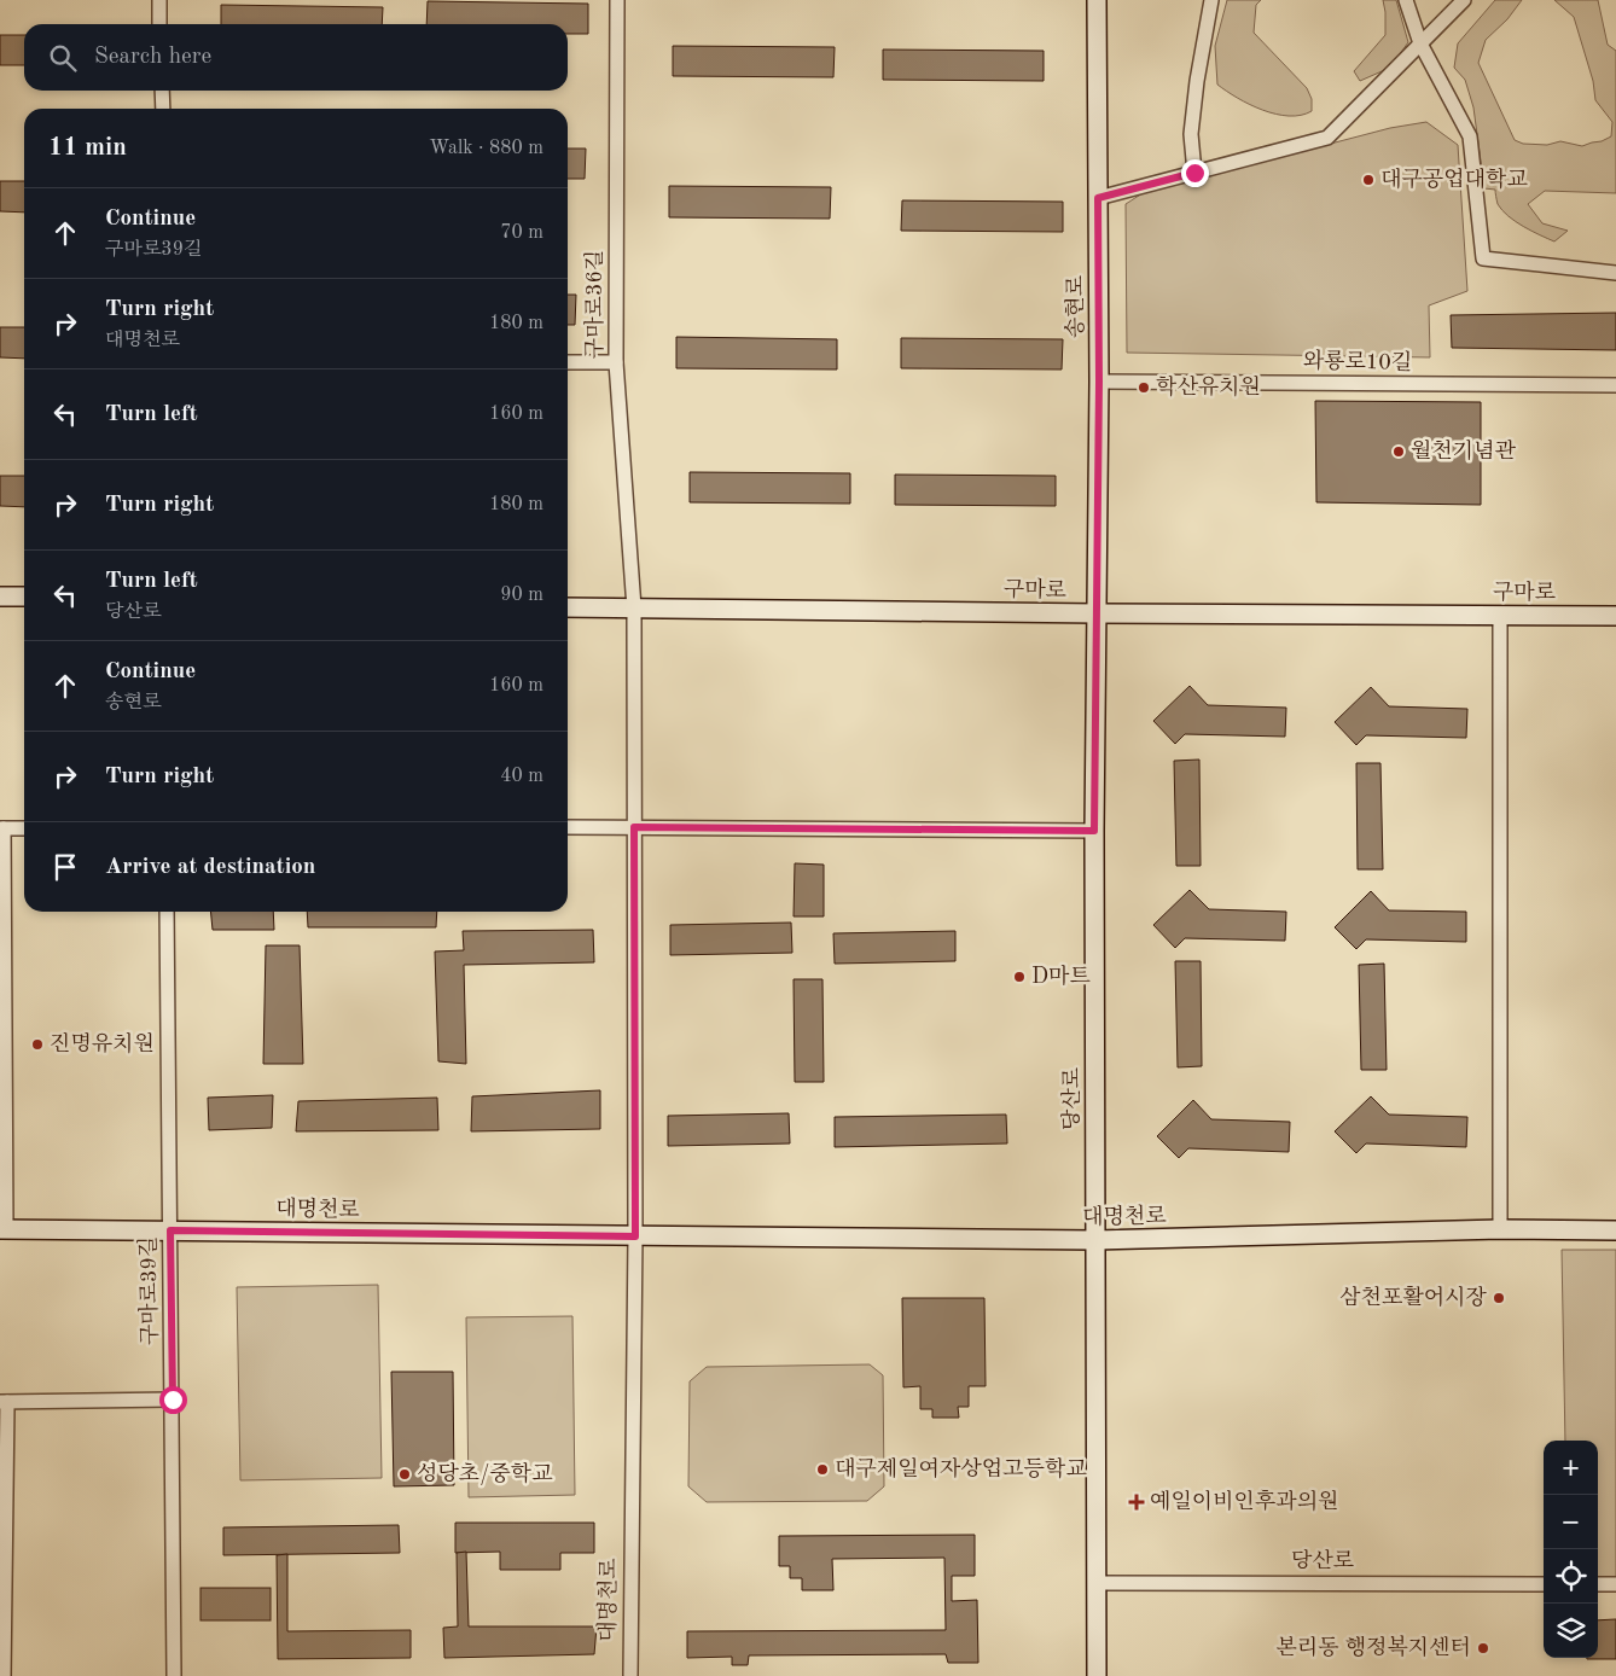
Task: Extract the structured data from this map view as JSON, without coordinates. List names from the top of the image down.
{
  "streets": {
    "main road": [
      "송현로",
      "구마로",
      "당산로",
      "대명천로"
    ],
    "street": ["구마로36길", "와룡로10길", "구마로39길"]
  },
  "crossings": [
    ["구마로36길", "구마로"],
    ["구마로36길", "대명천로"],
    ["송현로", "와룡로10길"],
    ["송현로", "구마로"],
    ["송현로", "당산로"],
    ["구마로", "당산로"],
    ["당산로", "대명천로"],
    ["대명천로", "구마로39길"]
  ],
  "places": {
    "other": [
      "대구공업대학교",
      "학산유치원",
      "월천기념관",
      "D마트",
      "진명유치원",
      "삼천포활어시장",
      "대구제일여자상업고등학교",
      "성당초/중학교",
      "본리동 행정복지센터"
    ],
    "health": ["예일이비인후과의원"]
  },
  "page": {
    "search": "Search here",
    "heading": ["11 min", "Walk · 880 m"],
    "list": [
      ["Continue", "구마로39길", "70 m"],
      ["Turn right", "대명천로", "180 m"],
      ["Turn left", "160 m"],
      ["Turn right", "180 m"],
      ["Turn left", "당산로", "90 m"],
      ["Continue", "송현로", "160 m"],
      ["Turn right", "40 m"],
      "Arrive at destination"
    ],
    "map_buttons": ["+", "−"]
  }
}
